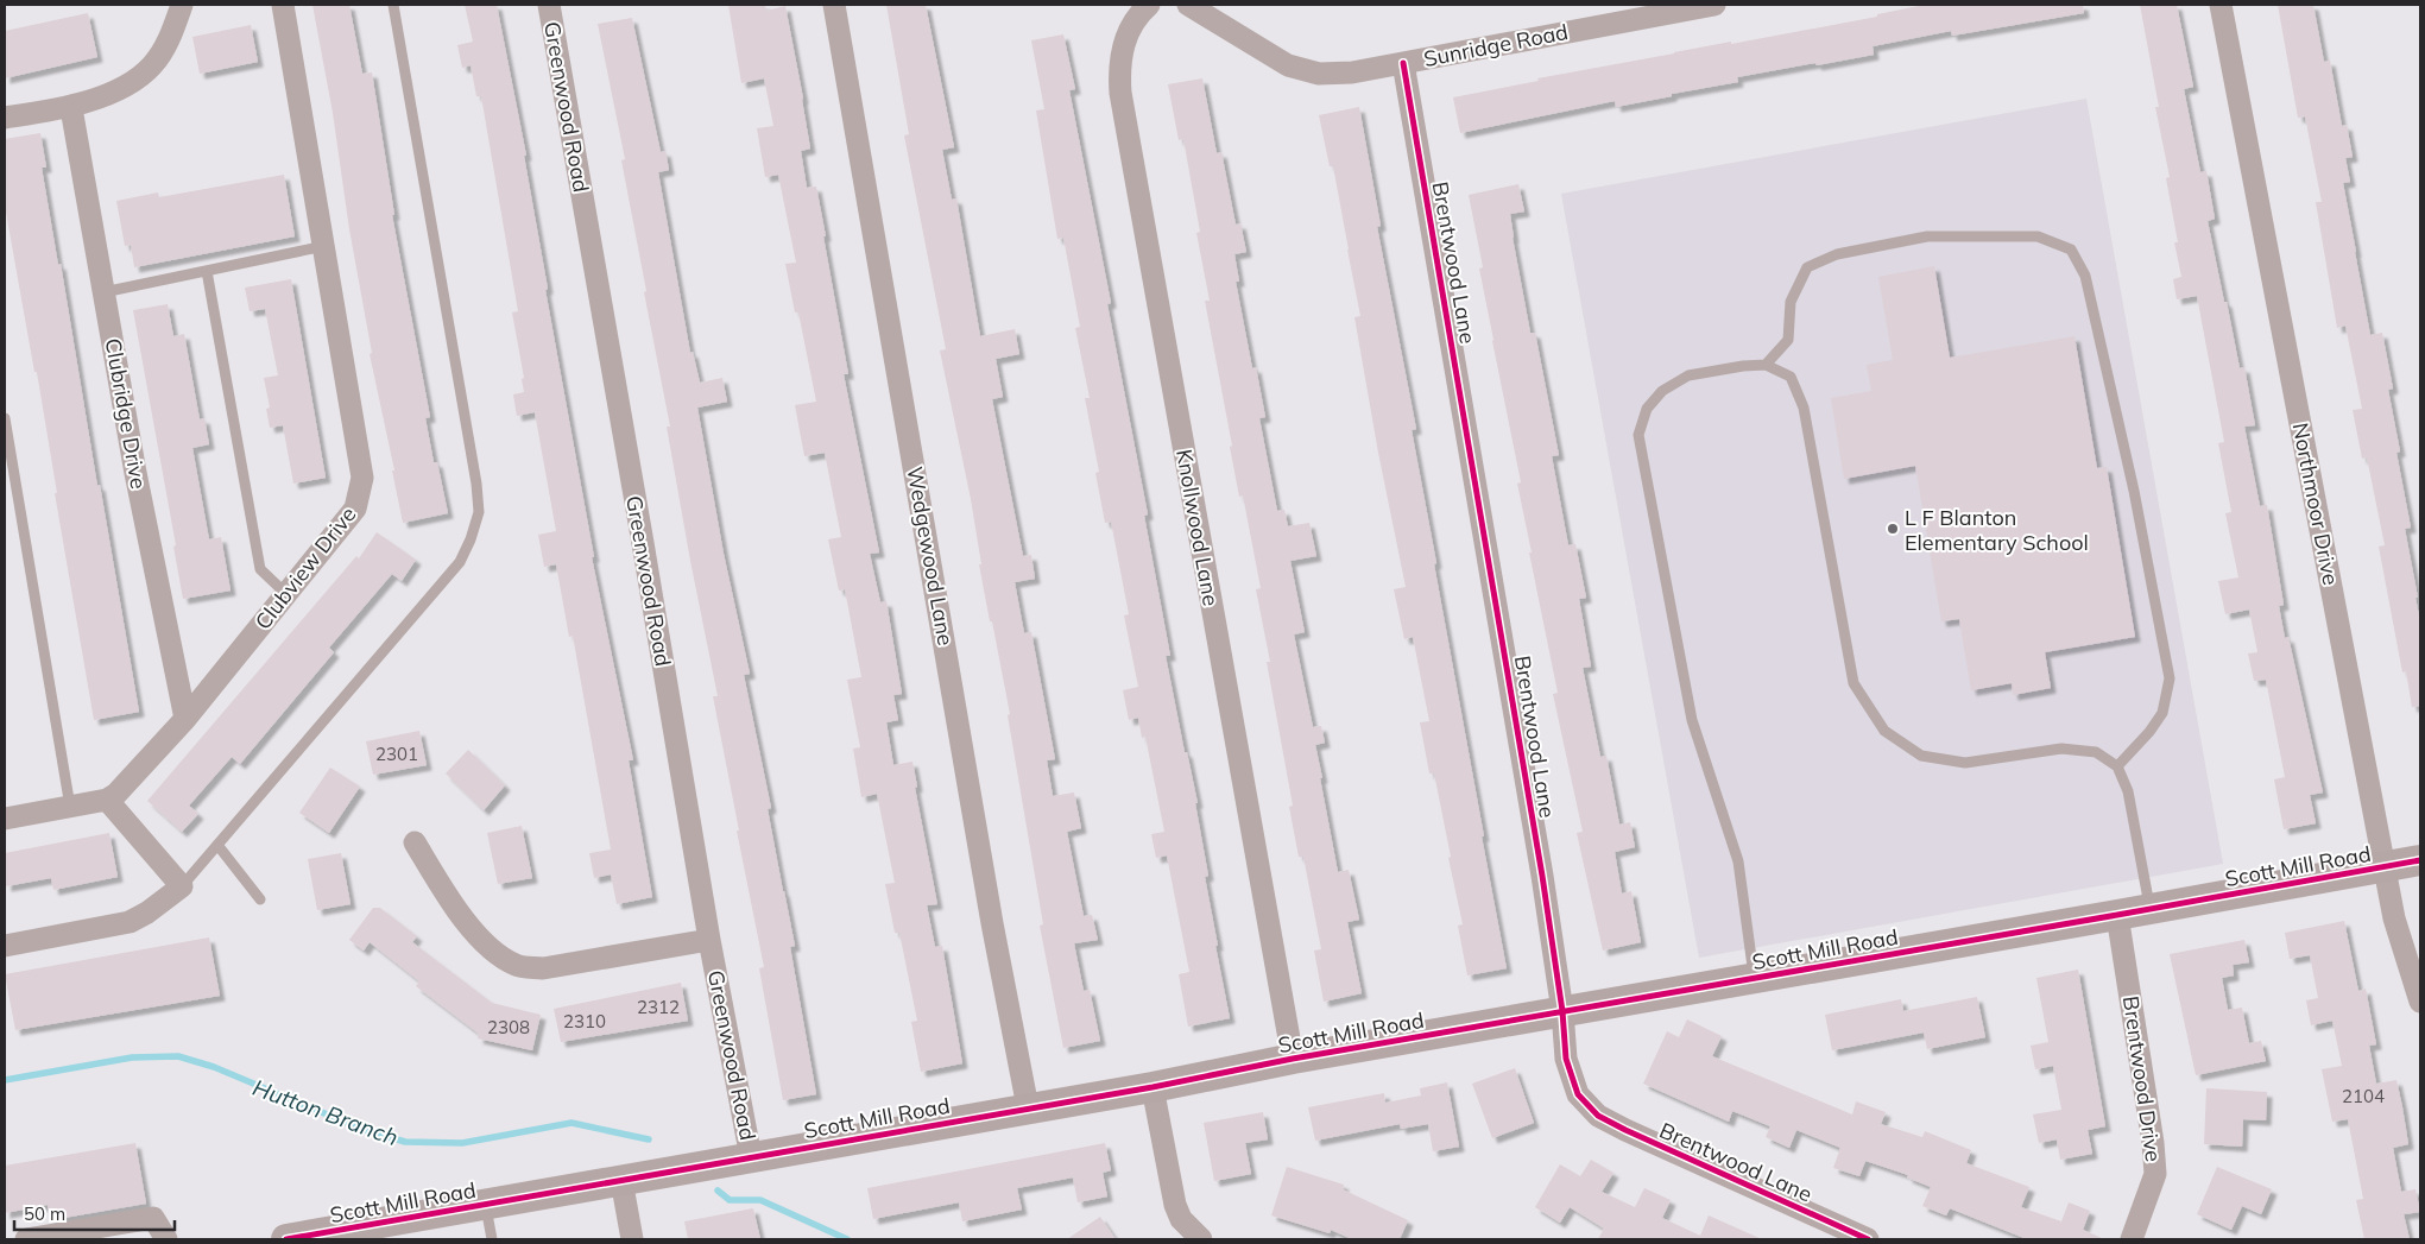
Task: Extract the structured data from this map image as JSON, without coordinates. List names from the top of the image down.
{
  "streets": {
    "street": [
      "Sunridge Road",
      "Greenwood Road",
      "Brentwood Lane",
      "Clubridge Drive",
      "Northmoor Drive",
      "Knollwood Lane",
      "Wedgewood Lane",
      "Clubview Drive",
      "Scott Mill Road",
      "Brentwood Drive"
    ]
  },
  "crossings": [
    ["Sunridge Road", "Brentwood Lane"],
    ["Greenwood Road", "Scott Mill Road"],
    ["Brentwood Lane", "Scott Mill Road"],
    ["Clubridge Drive", "Clubview Drive"],
    ["Northmoor Drive", "Scott Mill Road"],
    ["Knollwood Lane", "Scott Mill Road"],
    ["Wedgewood Lane", "Scott Mill Road"],
    ["Scott Mill Road", "Brentwood Drive"]
  ],
  "water": ["Hutton Branch"],
  "places": ["L F Blanton Elementary School"],
  "house_numbers": [
    "2301",
    "2312",
    "2310",
    "2308",
    "2104"
  ],
  "scale_bar": "50 m"
}
